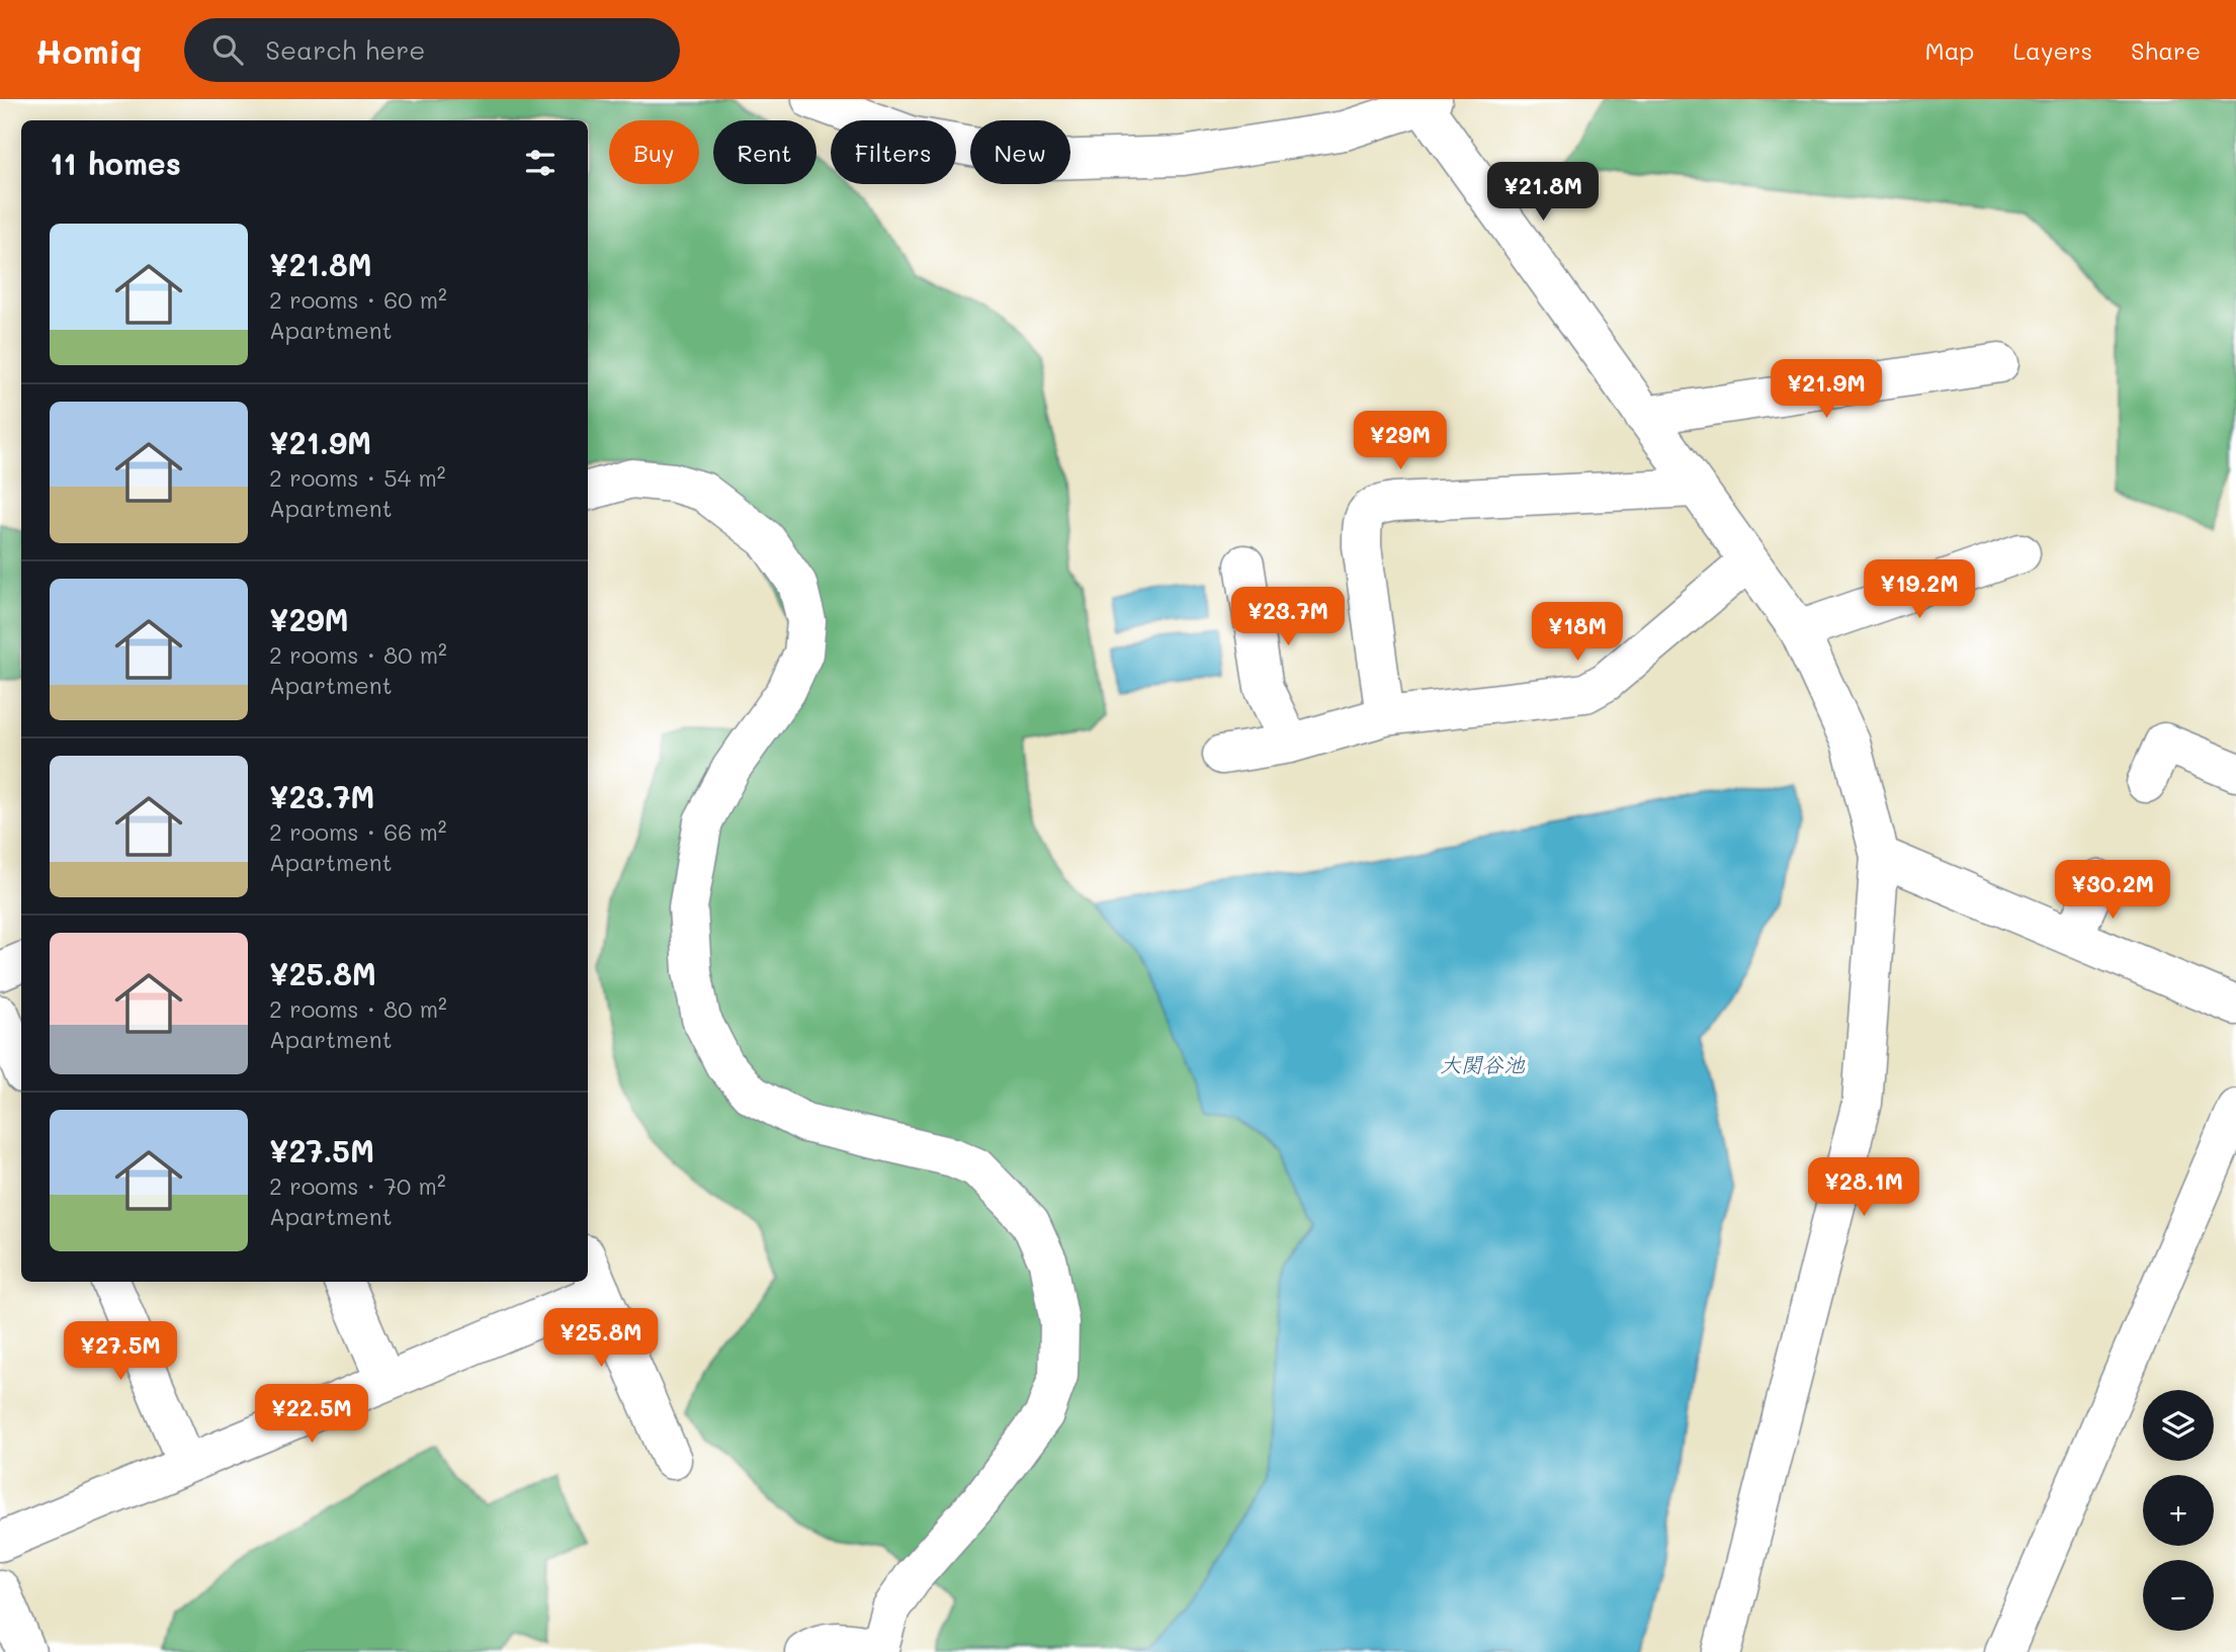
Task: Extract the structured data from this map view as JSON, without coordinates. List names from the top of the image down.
{
  "water": ["大関谷池"],
  "page": {
    "header": "Homiq",
    "search": "Search here",
    "nav": ["Map", "Layers", "Share"],
    "chip": [
      "Buy",
      "Rent",
      "Filters",
      "New"
    ],
    "heading": "11 homes",
    "price": [
      "¥21.8M",
      "¥21.9M",
      "¥29M",
      "¥19.2M",
      "¥23.7M",
      "¥18M",
      "¥30.2M",
      "¥28.1M",
      "¥25.8M",
      "¥27.5M",
      "¥22.5M"
    ],
    "list": [
      {
        "name": "¥21.8M",
        "note": "2 rooms · 60 m² · Apartment"
      },
      {
        "name": "¥21.9M",
        "note": "2 rooms · 54 m² · Apartment"
      },
      {
        "name": "¥29M",
        "note": "2 rooms · 80 m² · Apartment"
      },
      {
        "name": "¥23.7M",
        "note": "2 rooms · 66 m² · Apartment"
      },
      {
        "name": "¥25.8M",
        "note": "2 rooms · 80 m² · Apartment"
      },
      {
        "name": "¥27.5M",
        "note": "2 rooms · 70 m² · Apartment"
      }
    ],
    "map_buttons": ["+", "−"]
  }
}
